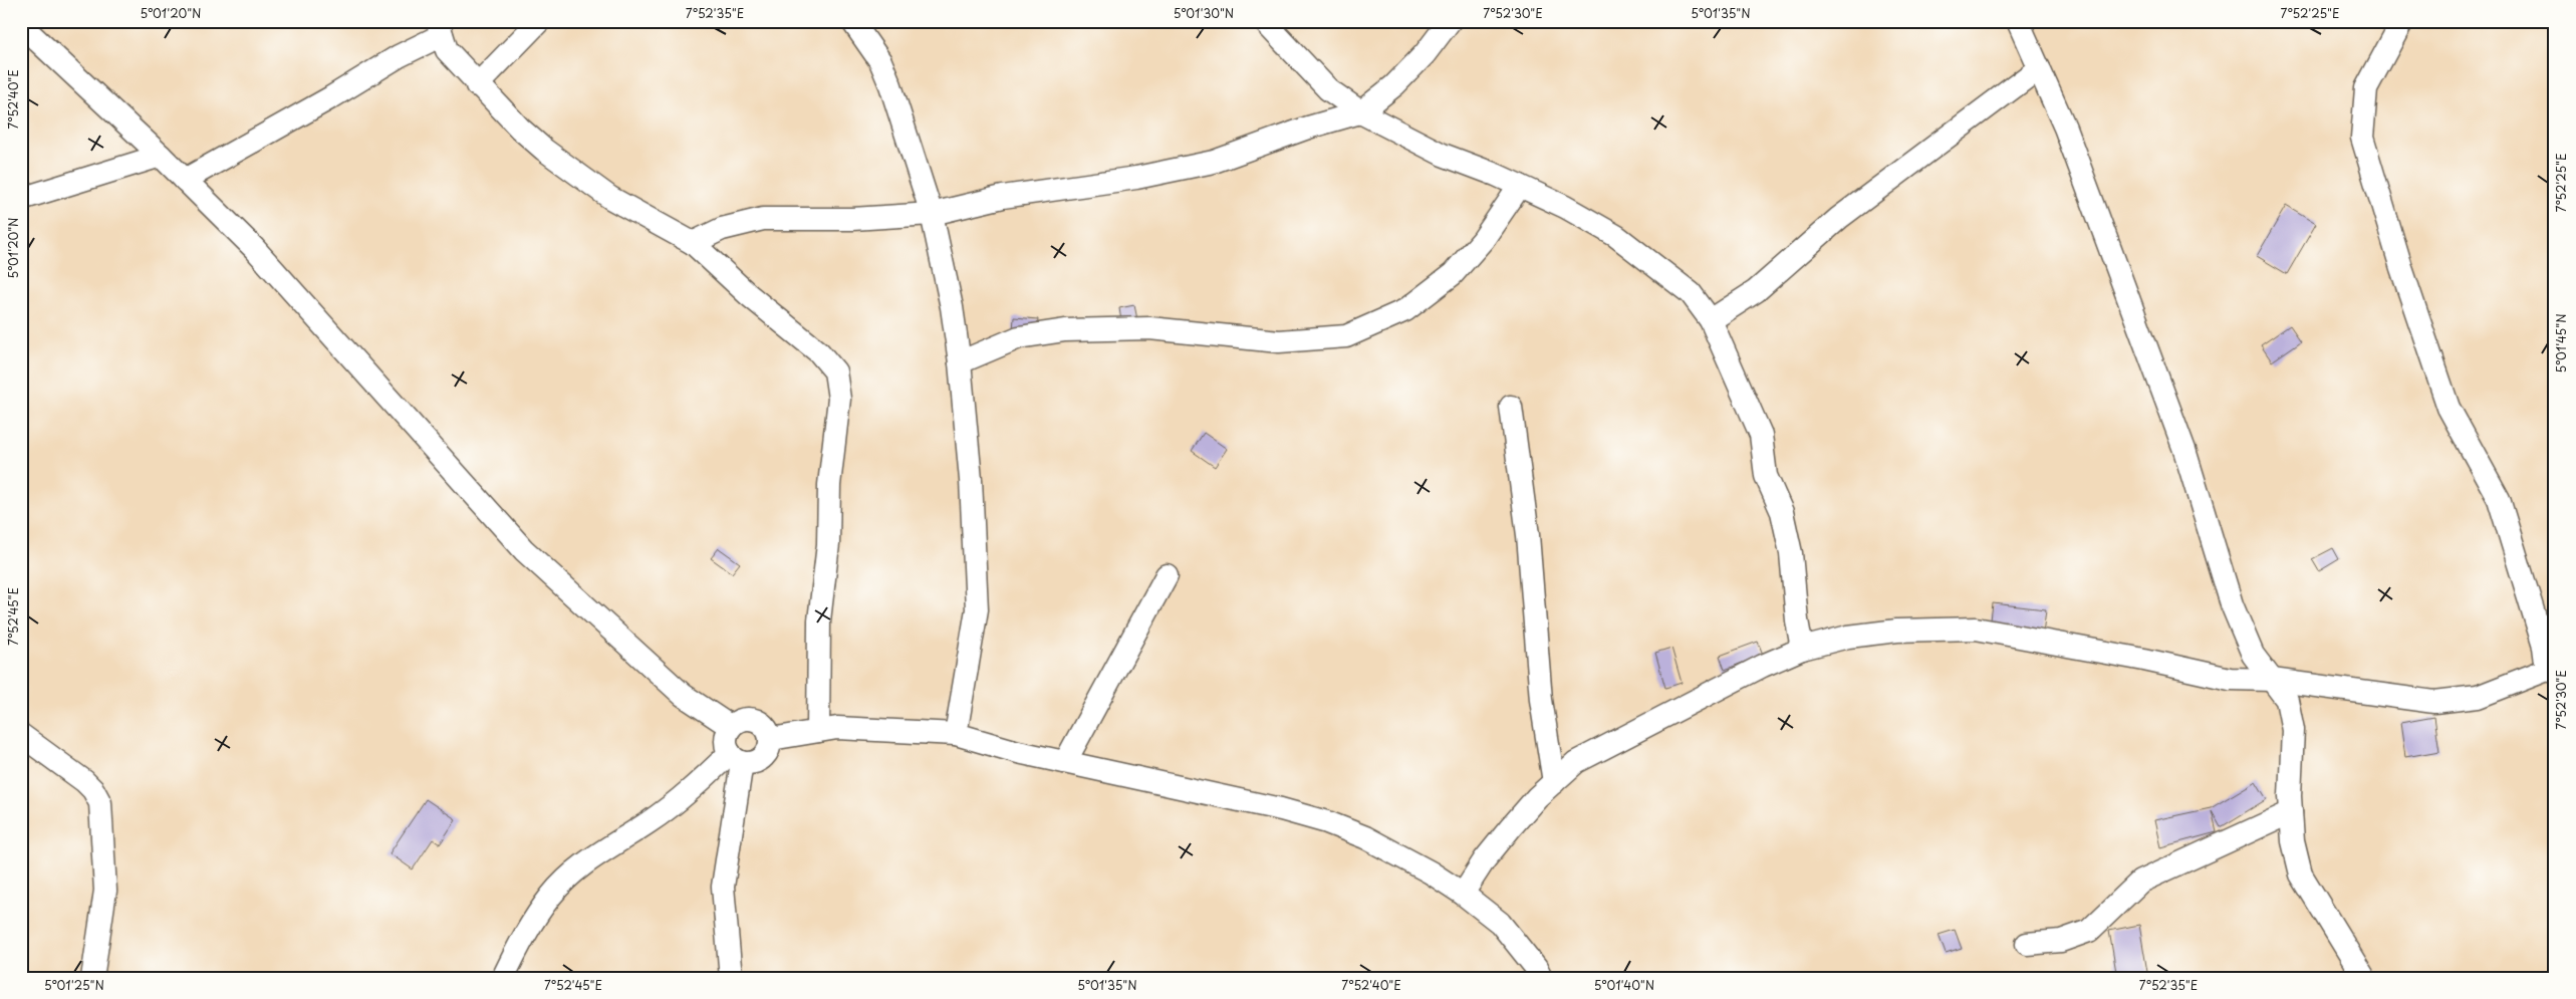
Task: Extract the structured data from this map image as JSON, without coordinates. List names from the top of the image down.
{
  "coordinates": [
    "5°01'20\"N",
    "7°52'35\"E",
    "5°01'30\"N",
    "7°52'30\"E",
    "5°01'35\"N",
    "7°52'25\"E",
    "7°52'40\"E",
    "5°01'45\"N",
    "7°52'45\"E",
    "5°01'25\"N",
    "5°01'40\"N"
  ]
}
